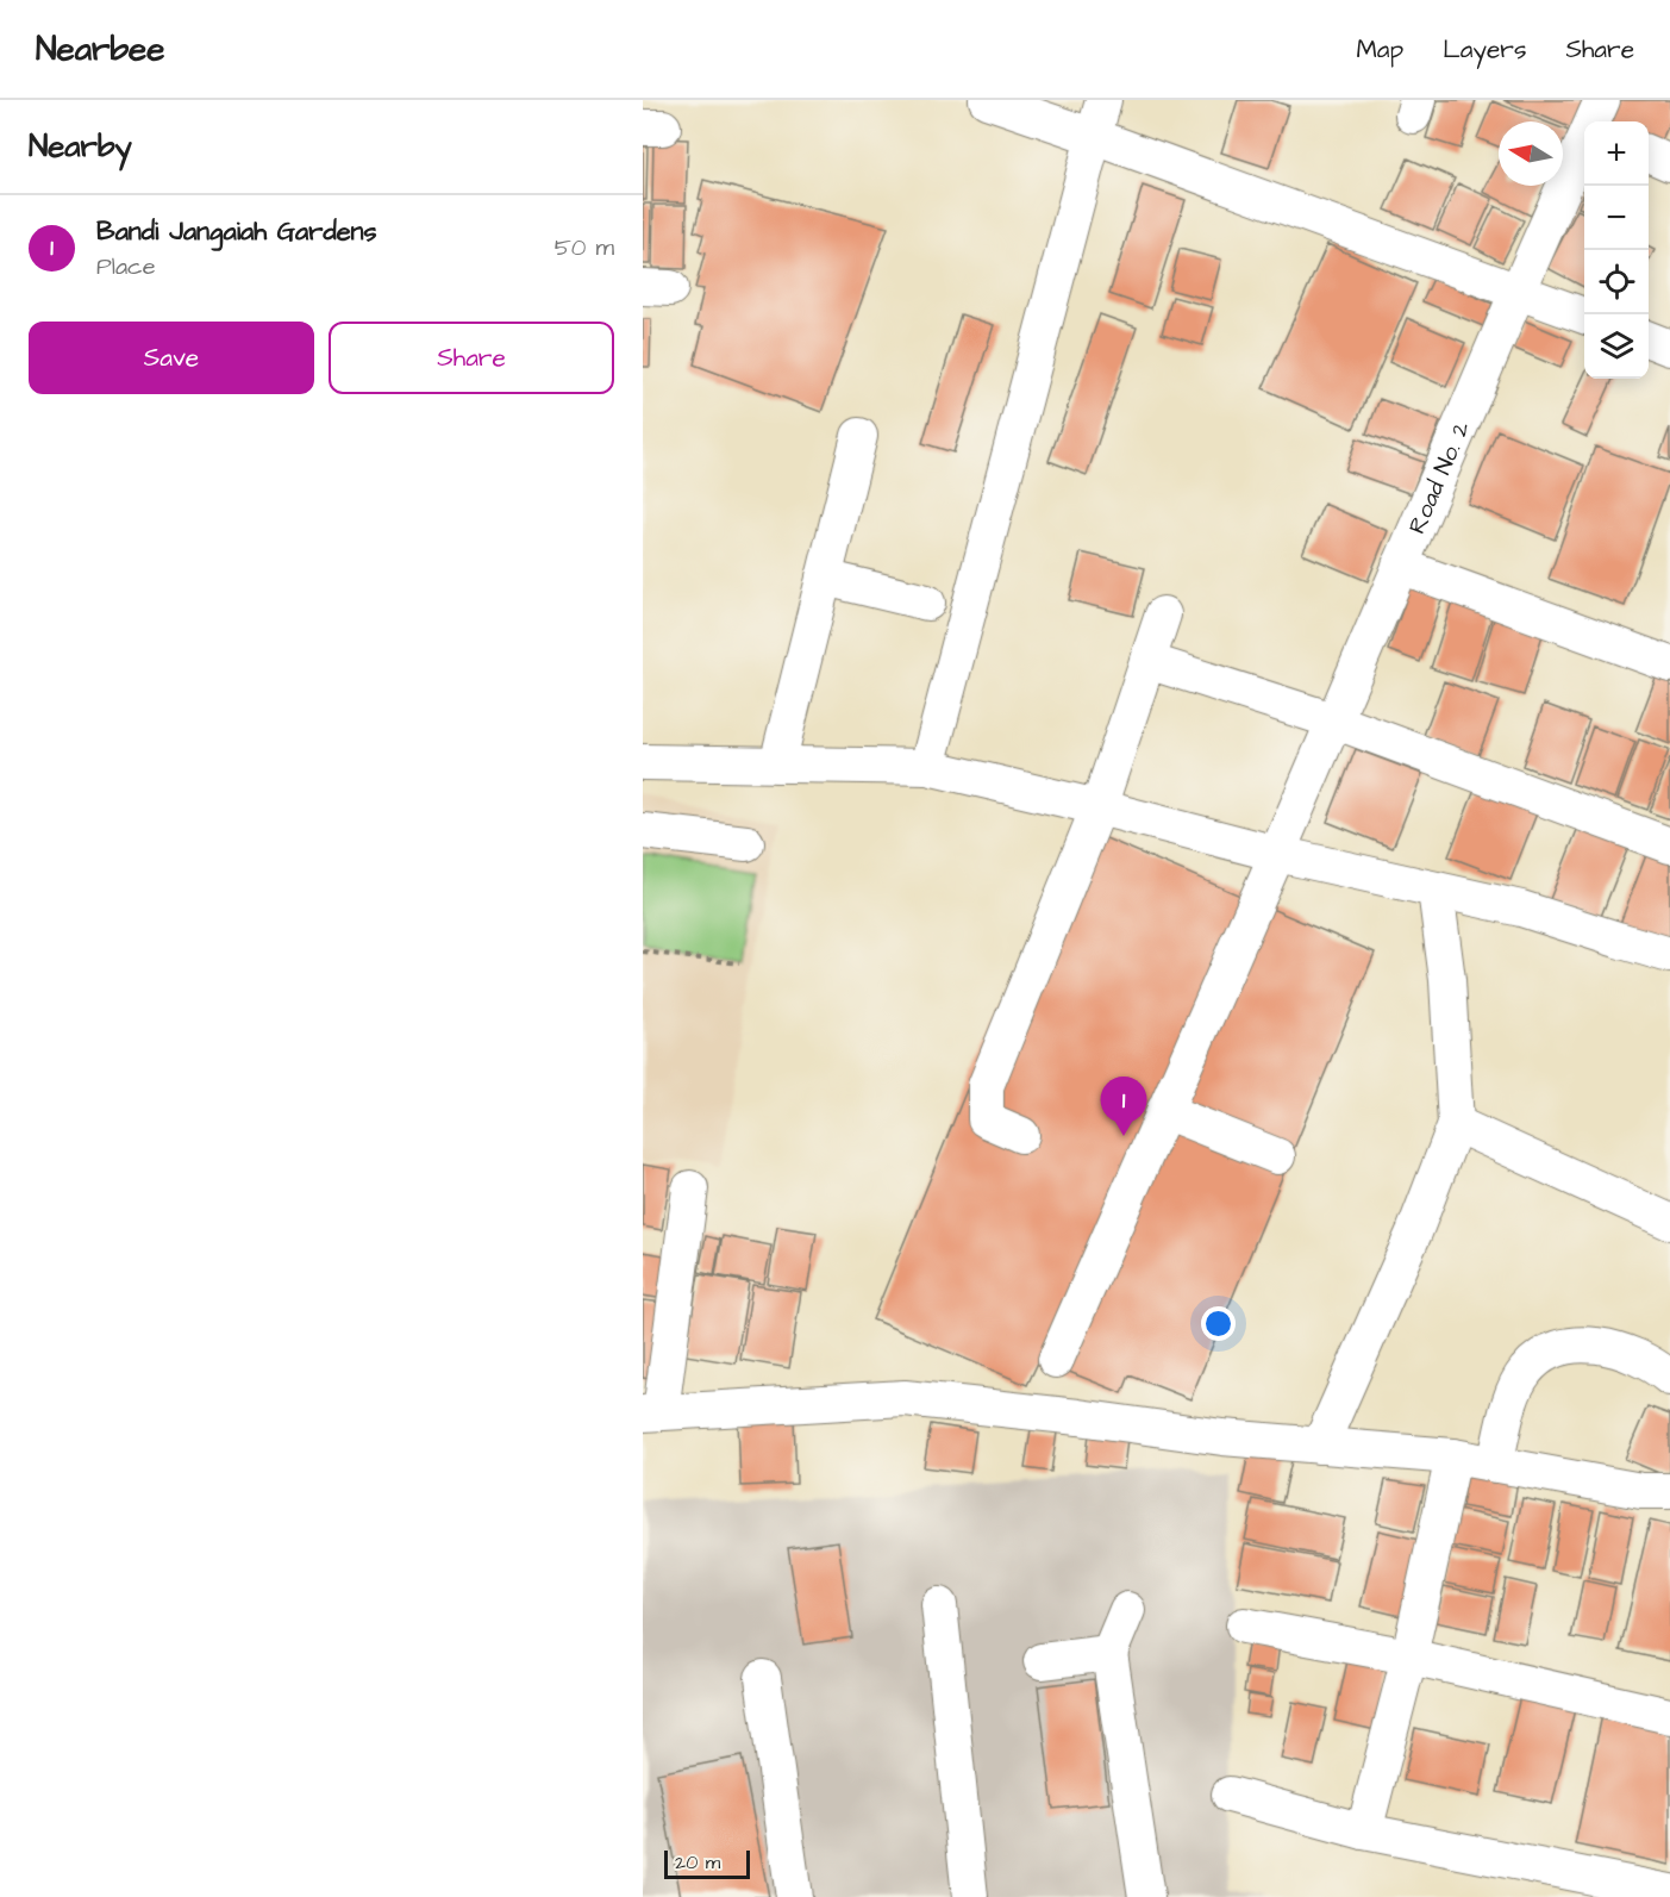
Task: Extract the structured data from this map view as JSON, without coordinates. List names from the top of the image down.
{
  "streets": {
    "street": ["Road No. 2"]
  },
  "scale_bar": "20 m",
  "north": "left",
  "page": {
    "header": "Nearbee",
    "nav": ["Map", "Layers", "Share"],
    "heading": "Nearby",
    "map_buttons": ["+", "−"],
    "list": [
      {
        "mark": "1",
        "name": "Bandi Jangaiah Gardens",
        "note": "Place",
        "value": "50 m"
      }
    ],
    "buttons": ["Save", "Share"],
    "pins": "1",
    "scale": "20 m"
  }
}
